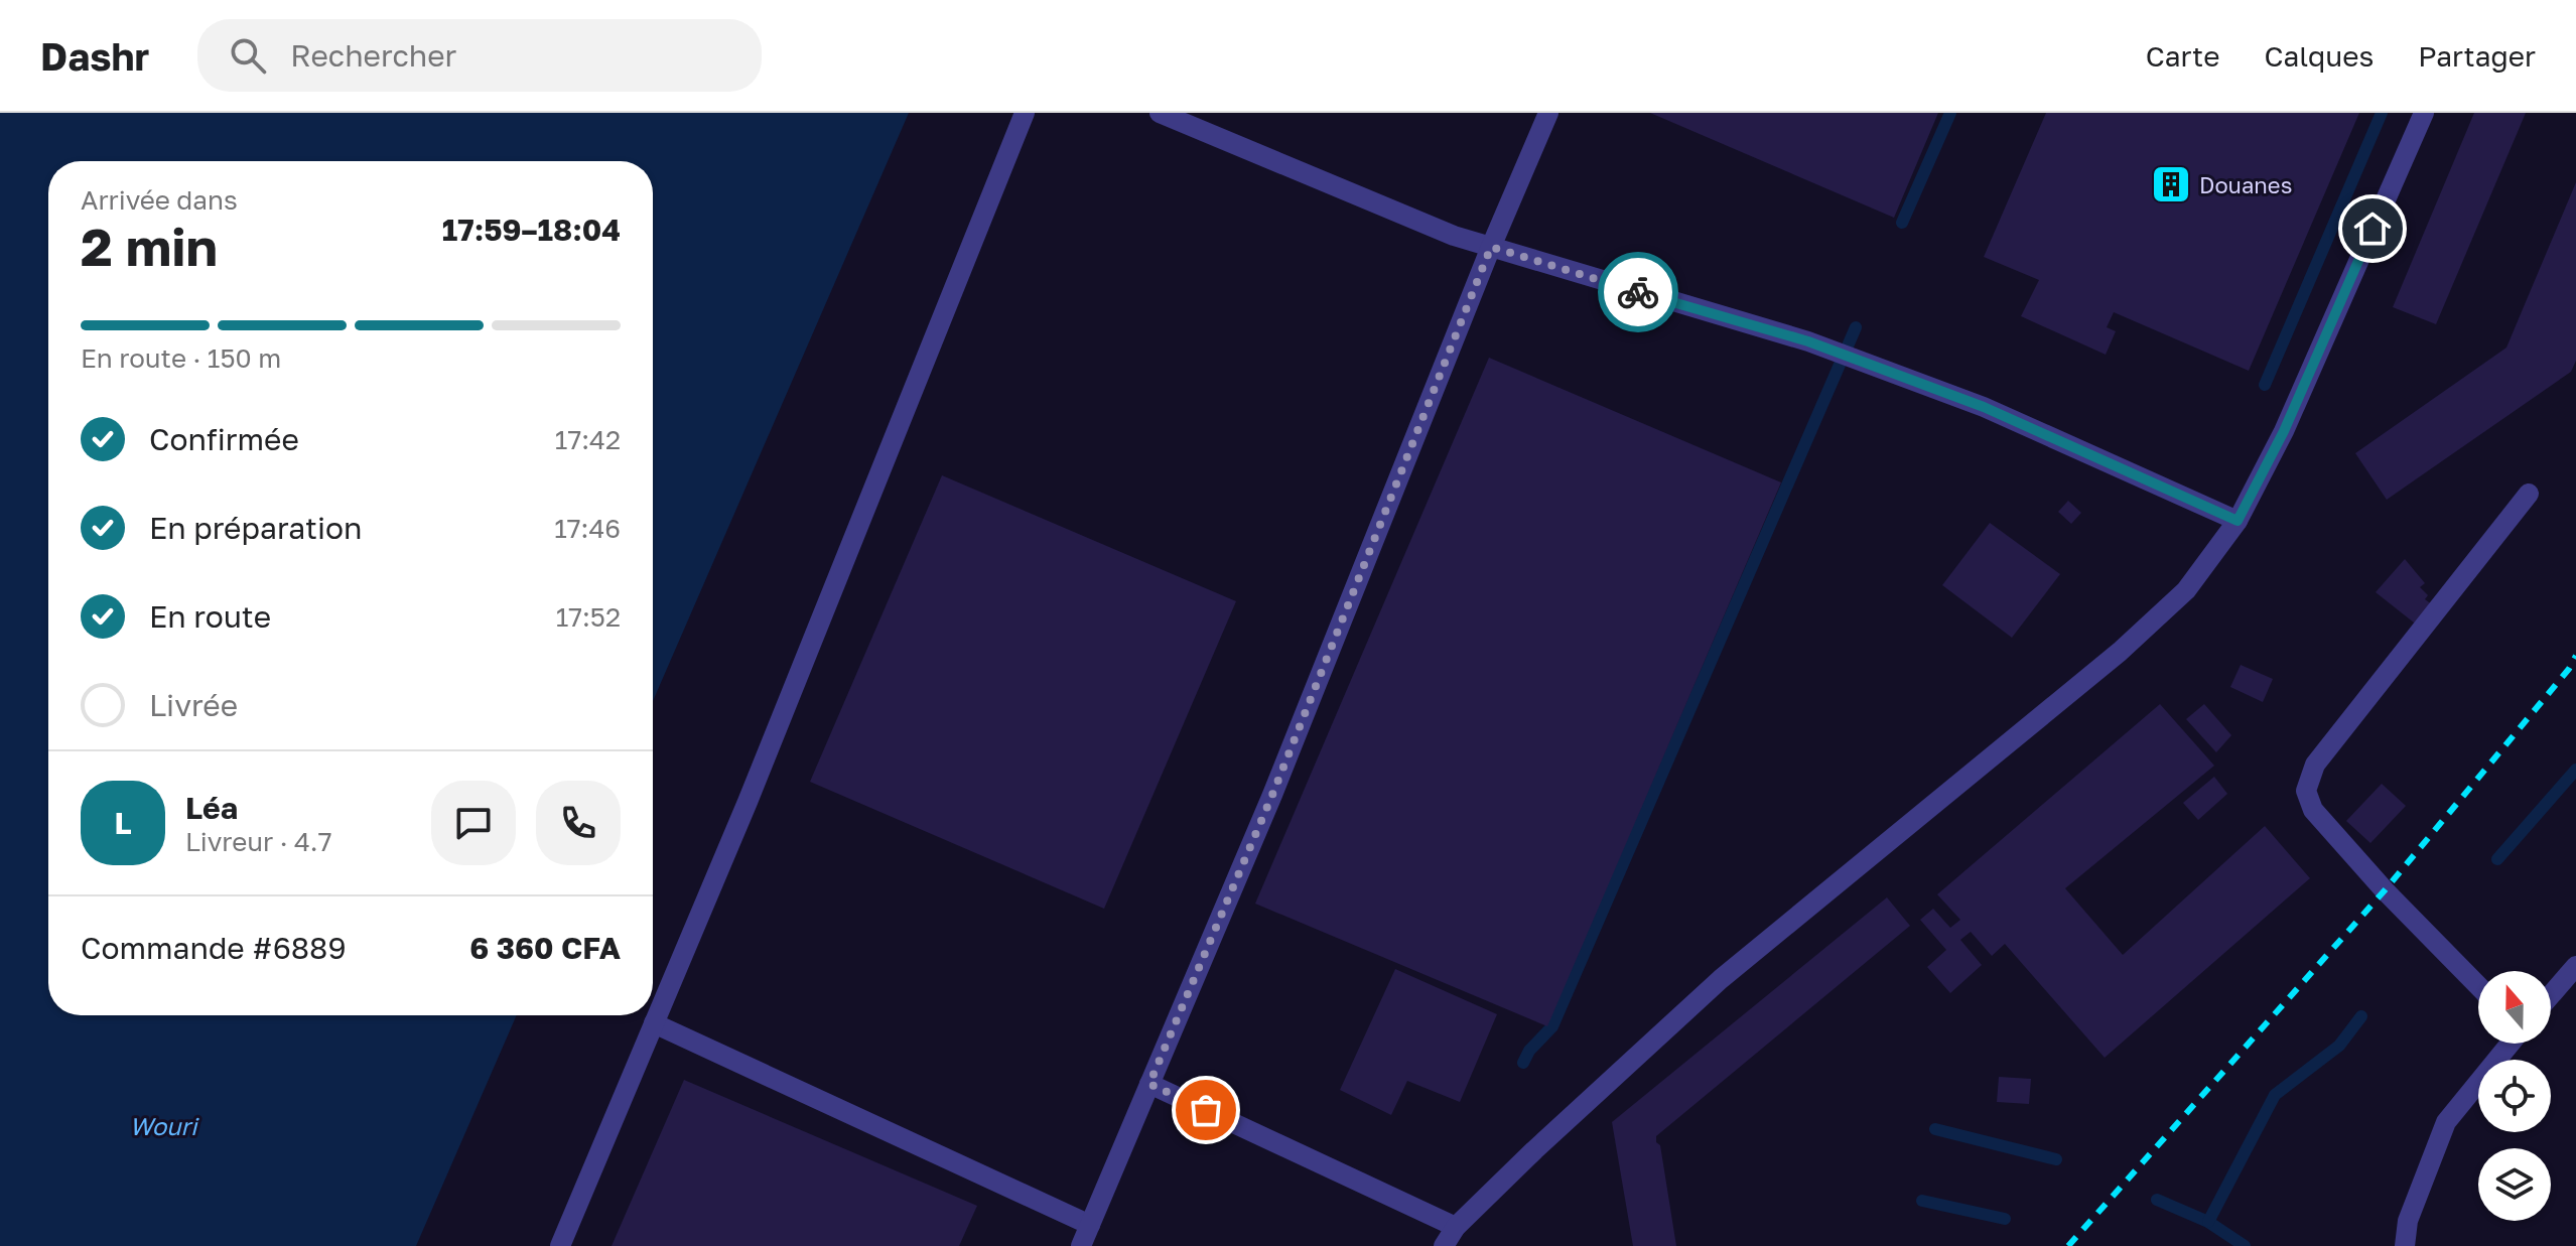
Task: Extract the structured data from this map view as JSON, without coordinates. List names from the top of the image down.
{
  "water": ["Wouri"],
  "places": {
    "building": ["Douanes"]
  },
  "north": "top",
  "page": {
    "header": "Dashr",
    "search": "Rechercher",
    "nav": ["Carte", "Calques", "Partager"],
    "heading": ["2 min", "Arrivée dans", "17:59–18:04"],
    "panel": [
      "Léa",
      "Livreur · 4.7",
      "Commande #6889",
      "6 360 CFA"
    ],
    "bar": "En route · 150 m",
    "list": [
      ["Confirmée", "17:42"],
      ["En préparation", "17:46"],
      ["En route", "17:52"],
      "Livrée"
    ],
    "round": "L"
  }
}
